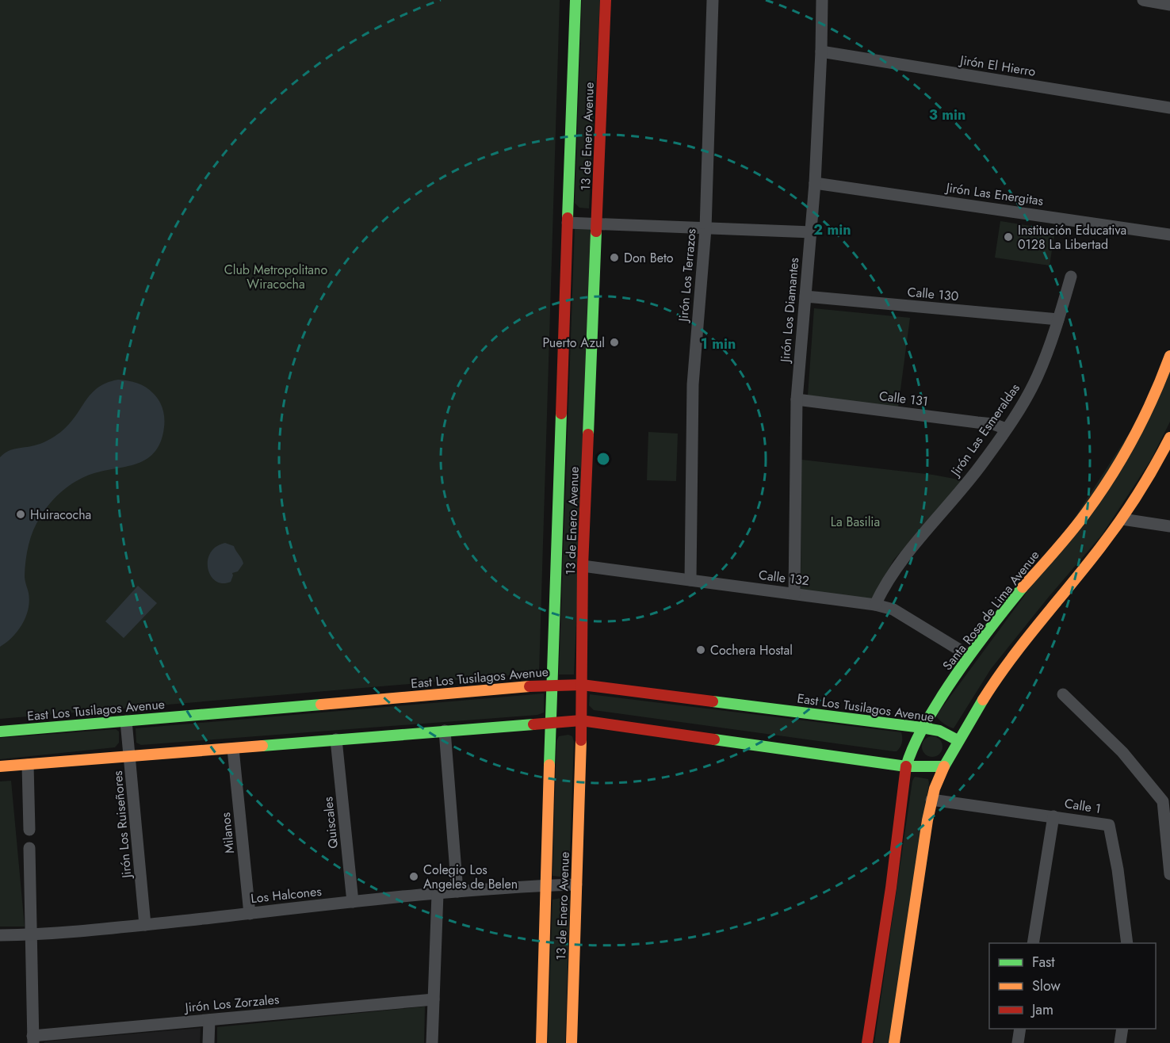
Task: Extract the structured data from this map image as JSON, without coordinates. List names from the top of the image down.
{
  "streets": {
    "main road": ["13 de Enero Avenue", "Santa Rosa de Lima Avenue", "East Los Tusilagos Avenue"],
    "street": [
      "Jirón El Hierro",
      "Jirón Las Energitas",
      "Jirón Los Terrazos",
      "Calle 130",
      "Jirón Los Diamantes",
      "Calle 131",
      "Jirón Las Esmeraldas",
      "Calle 132",
      "Calle 1",
      "Quiscales",
      "Jirón Los Ruiseñores",
      "Milanos",
      "Los Halcones",
      "Jirón Los Zorzales"
    ]
  },
  "crossings": [
    ["Jirón El Hierro", "Jirón Los Diamantes"],
    ["13 de Enero Avenue", "Calle 132"],
    ["13 de Enero Avenue", "East Los Tusilagos Avenue"],
    ["13 de Enero Avenue", "Los Halcones"],
    ["Jirón Las Energitas", "Jirón Los Diamantes"],
    ["Jirón Los Terrazos", "Calle 132"],
    ["Calle 130", "Jirón Los Diamantes"],
    ["Calle 130", "Jirón Las Esmeraldas"],
    ["Jirón Los Diamantes", "Calle 131"],
    ["Jirón Los Diamantes", "Calle 132"],
    ["Calle 131", "Jirón Las Esmeraldas"],
    ["Jirón Las Esmeraldas", "Calle 132"],
    ["Calle 132", "Santa Rosa de Lima Avenue"],
    ["Santa Rosa de Lima Avenue", "East Los Tusilagos Avenue"],
    ["East Los Tusilagos Avenue", "Jirón Los Ruiseñores"],
    ["Quiscales", "Los Halcones"],
    ["Jirón Los Ruiseñores", "Los Halcones"],
    ["Milanos", "Los Halcones"]
  ],
  "parks": ["Club Metropolitano Wiracocha", "La Basilia"],
  "places": [
    "Institución Educativa 0128 La Libertad",
    "Don Beto",
    "Puerto Azul",
    "Huiracocha",
    "Cochera Hostal",
    "Colegio Los Angeles de Belen"
  ],
  "legend": ["Fast", "Slow", "Jam"],
  "rings": ["3 min", "2 min", "1 min"]
}
